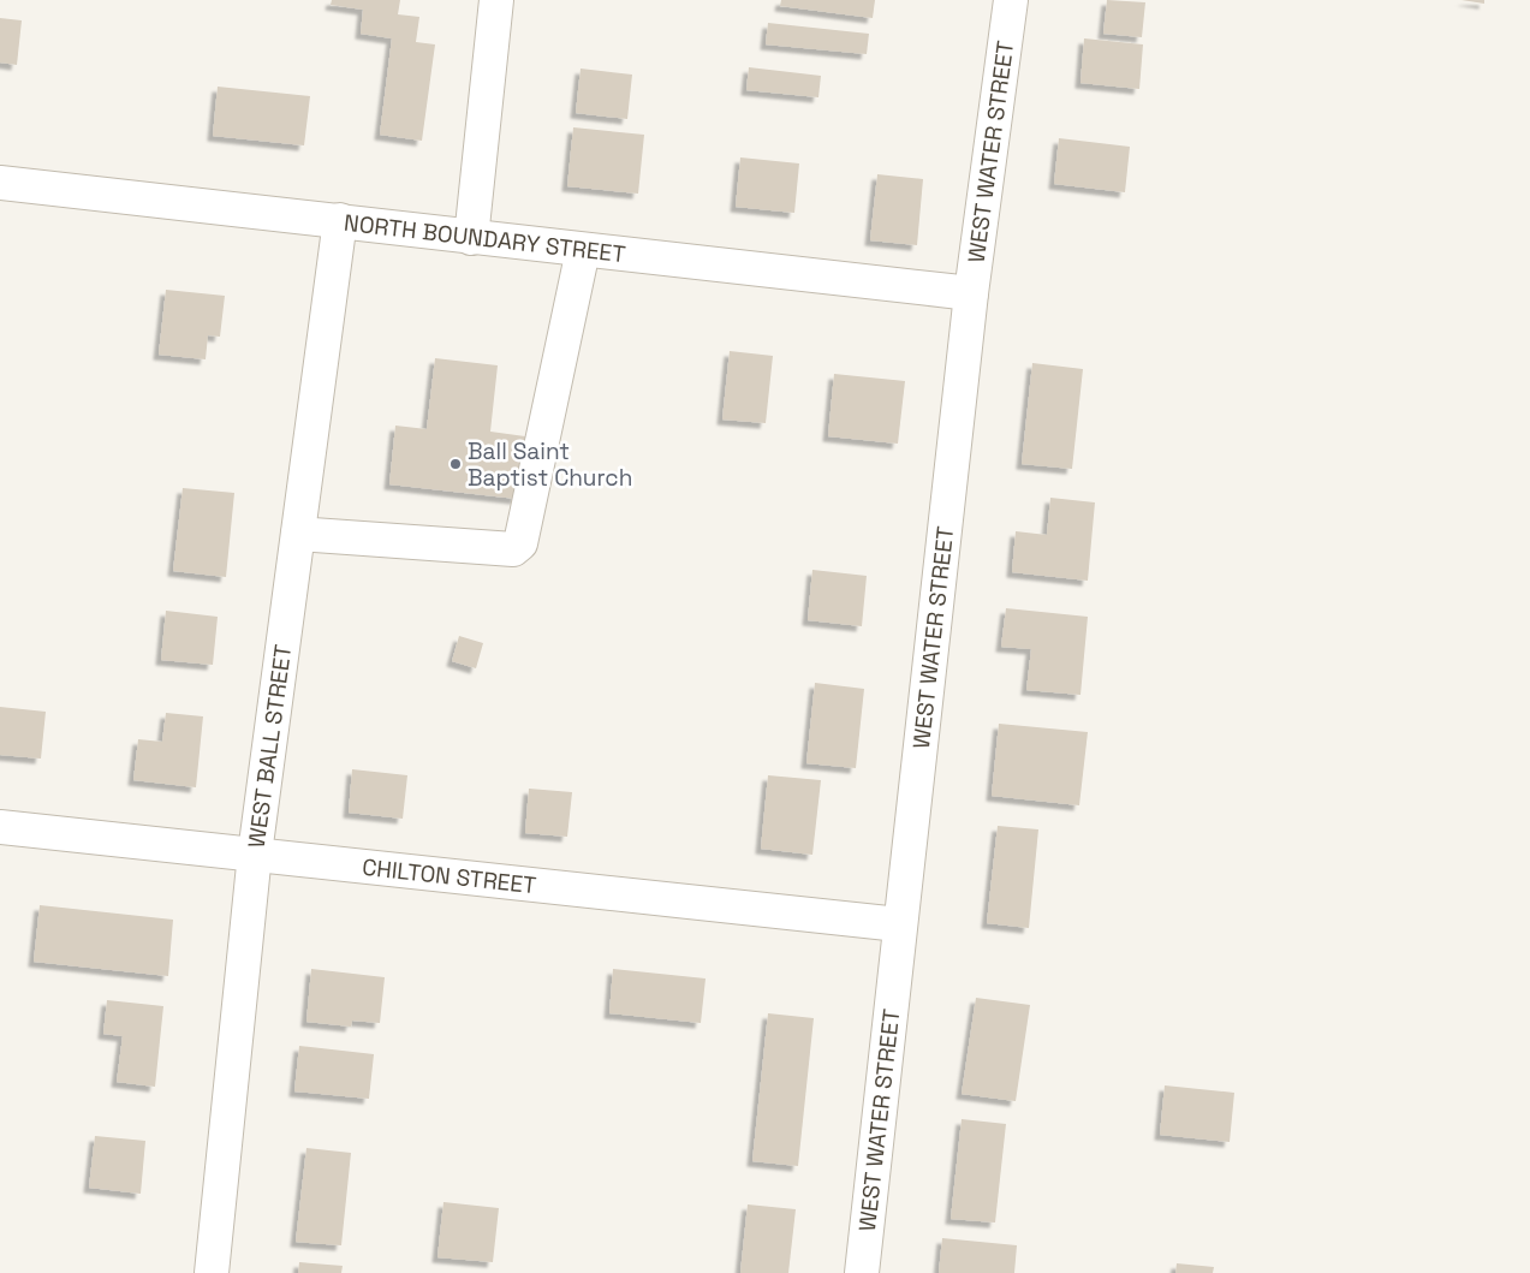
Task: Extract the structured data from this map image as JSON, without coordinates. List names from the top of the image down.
{
  "streets": {
    "street": [
      "WEST WATER STREET",
      "NORTH BOUNDARY STREET",
      "WEST BALL STREET",
      "CHILTON STREET"
    ]
  },
  "crossings": [
    ["WEST WATER STREET", "NORTH BOUNDARY STREET"],
    ["WEST WATER STREET", "CHILTON STREET"],
    ["NORTH BOUNDARY STREET", "WEST BALL STREET"],
    ["WEST BALL STREET", "CHILTON STREET"]
  ],
  "places": ["Ball Saint Baptist Church"]
}
